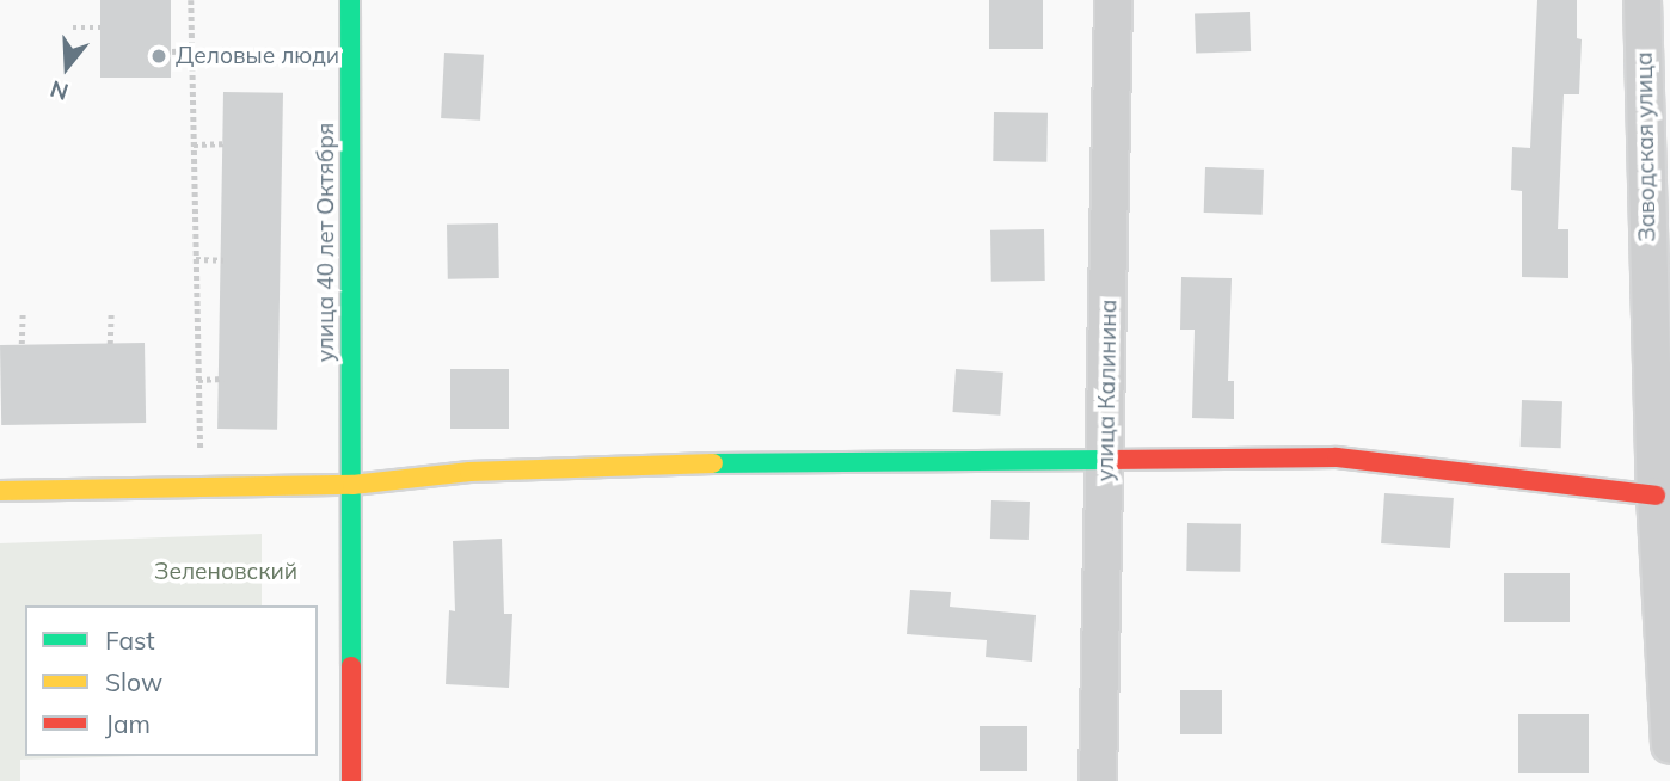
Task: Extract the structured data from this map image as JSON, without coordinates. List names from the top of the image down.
{
  "streets": {
    "street": ["Заводская улица", "улица 40 лет Октября", "улица Калинина"]
  },
  "parks": ["Зеленовский"],
  "places": ["Деловые люди"],
  "legend": ["Fast", "Slow", "Jam"],
  "north": "bottom"
}
